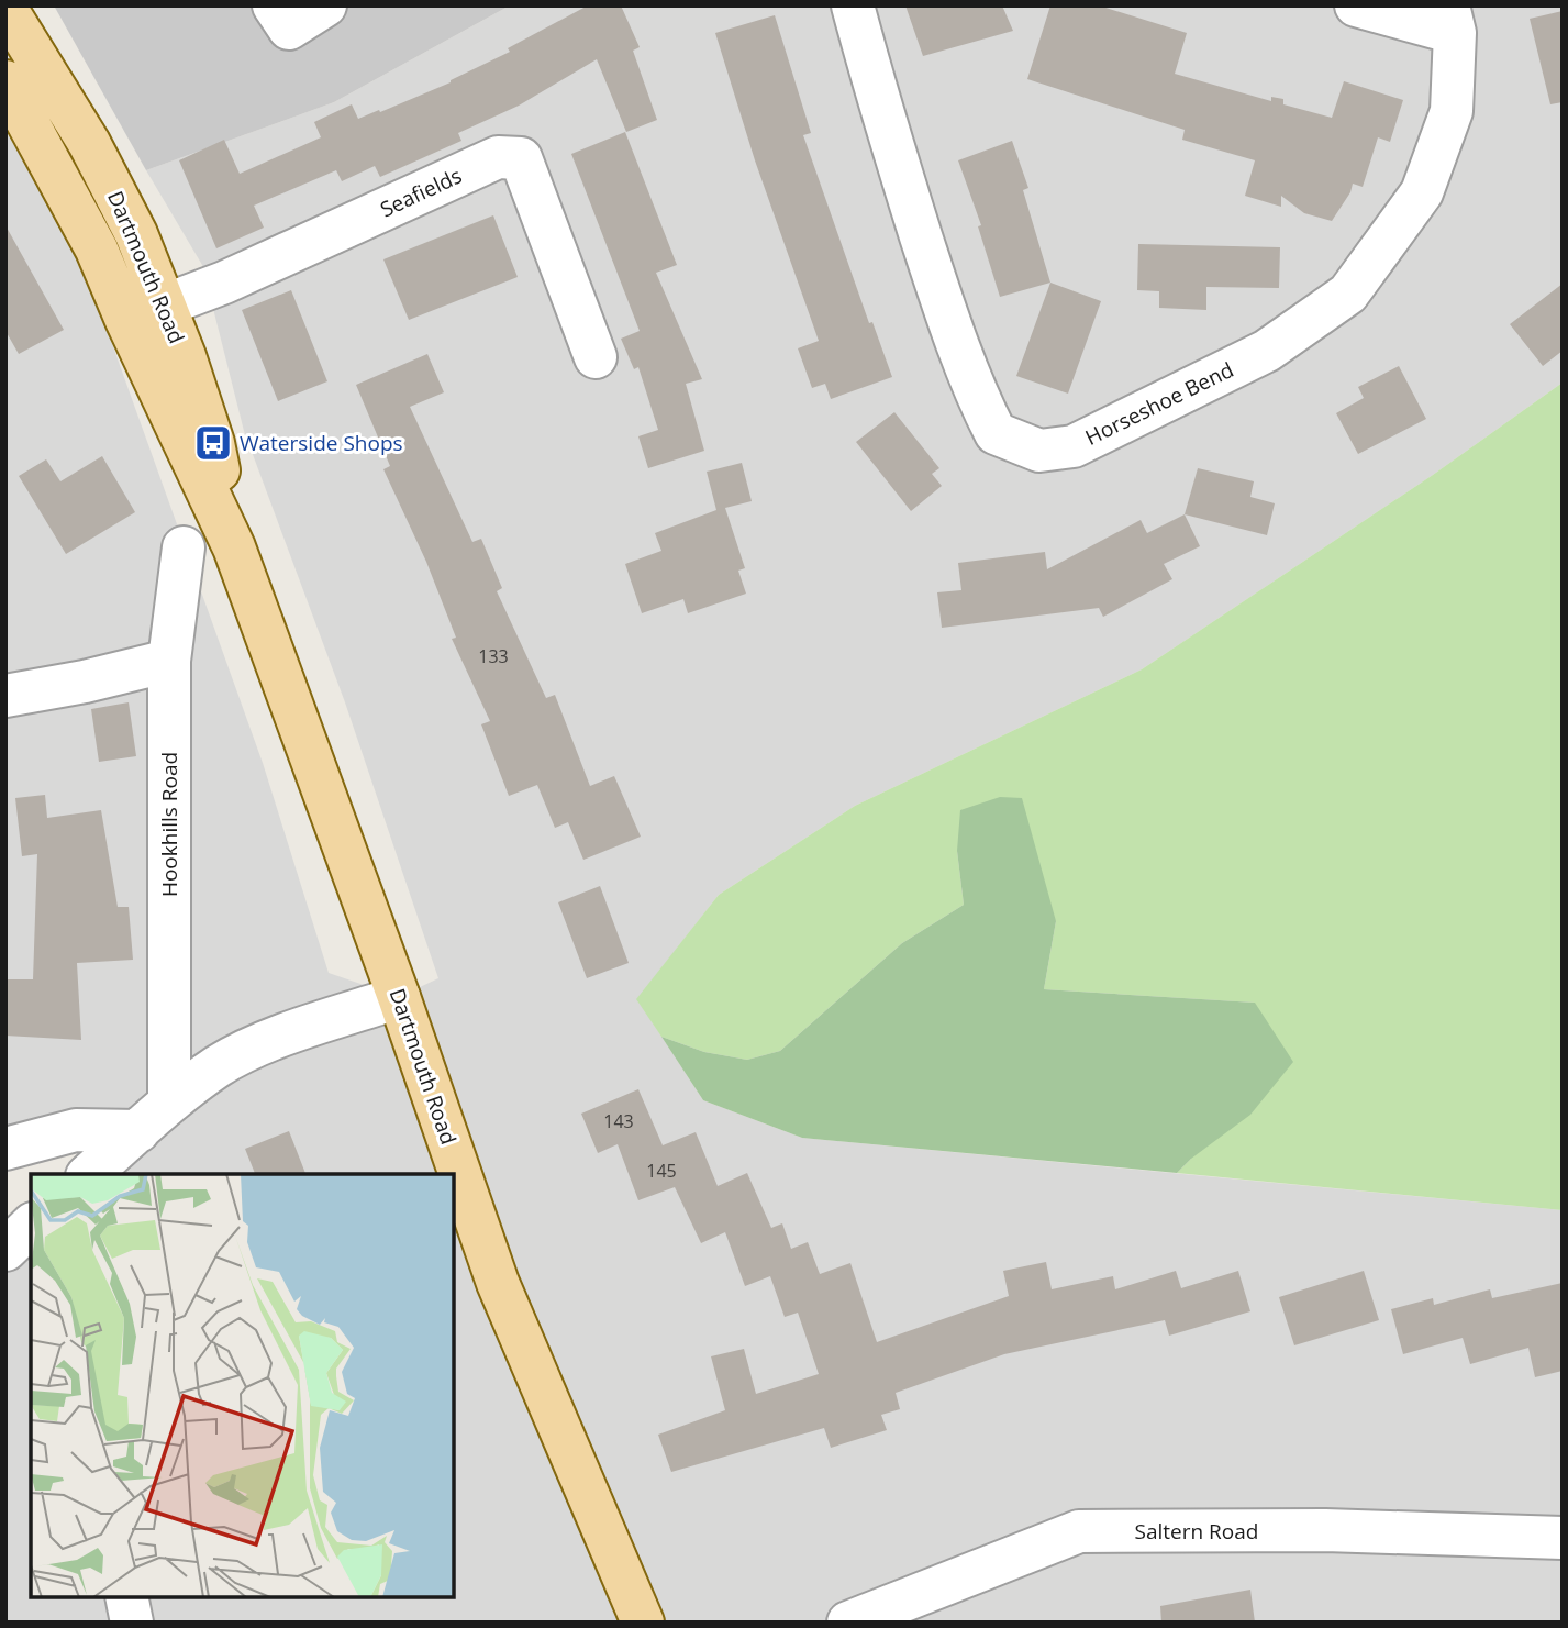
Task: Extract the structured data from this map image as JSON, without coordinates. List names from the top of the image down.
{
  "streets": {
    "main road": ["Dartmouth Road"],
    "street": [
      "Seafields",
      "Horseshoe Bend",
      "Hookhills Road",
      "Saltern Road"
    ]
  },
  "crossings": [
    ["Seafields", "Dartmouth Road"]
  ],
  "places": {
    "bus stop": ["Waterside Shops"]
  },
  "house_numbers": ["133", "143", "145"]
}
